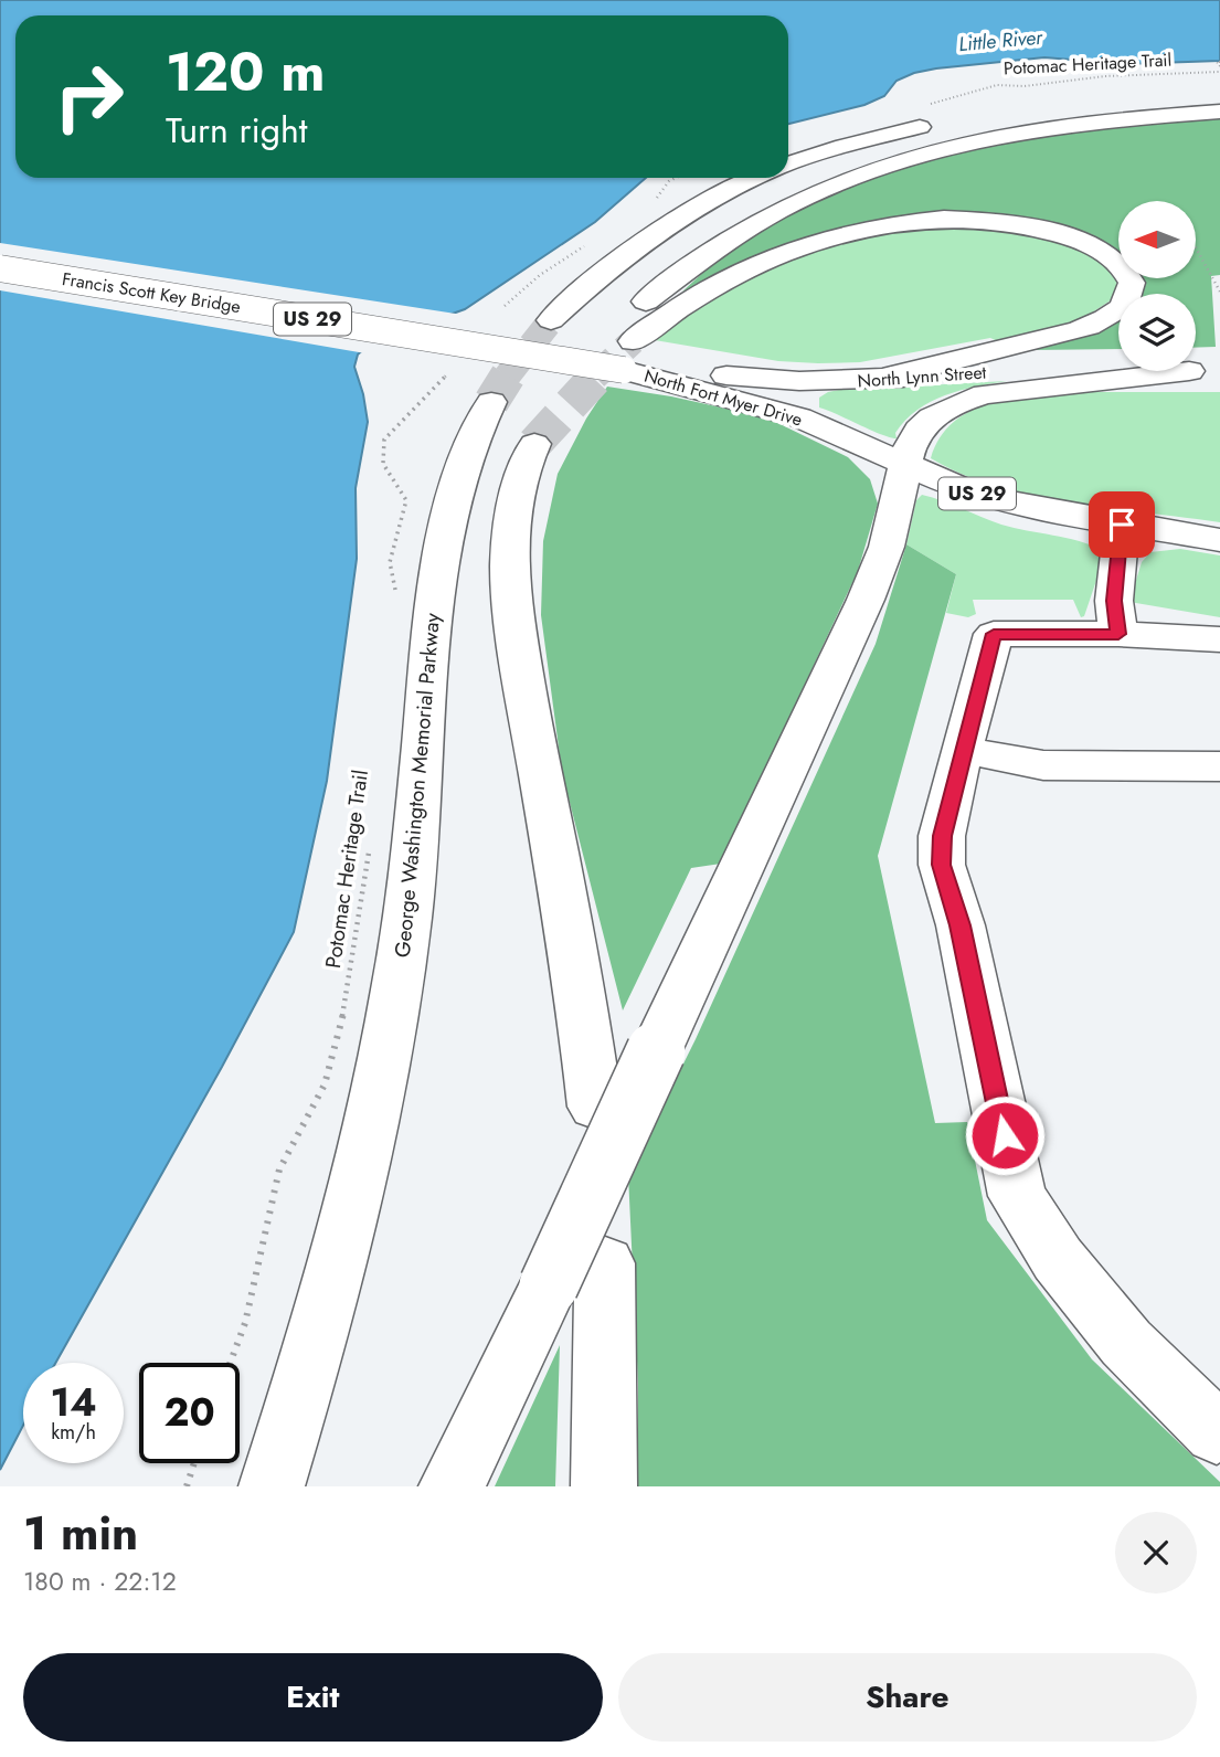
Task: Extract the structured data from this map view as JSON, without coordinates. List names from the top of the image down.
{
  "streets": {
    "main road": [
      "Francis Scott Key Bridge",
      "US 29",
      "North Lynn Street",
      "North Fort Myer Drive",
      "George Washington Memorial Parkway"
    ],
    "path": ["Potomac Heritage Trail"]
  },
  "crossings": [
    ["Francis Scott Key Bridge", "North Lynn Street"],
    ["Francis Scott Key Bridge", "North Fort Myer Drive"],
    ["North Lynn Street", "North Fort Myer Drive"]
  ],
  "water": ["Little River"],
  "north": "left",
  "page": {
    "turn": ["120 m", "Turn right"],
    "speed": "14 km/h",
    "limit": "20",
    "heading": ["1 min", "180 m · 22:12"],
    "buttons": ["Exit", "Share"]
  }
}
